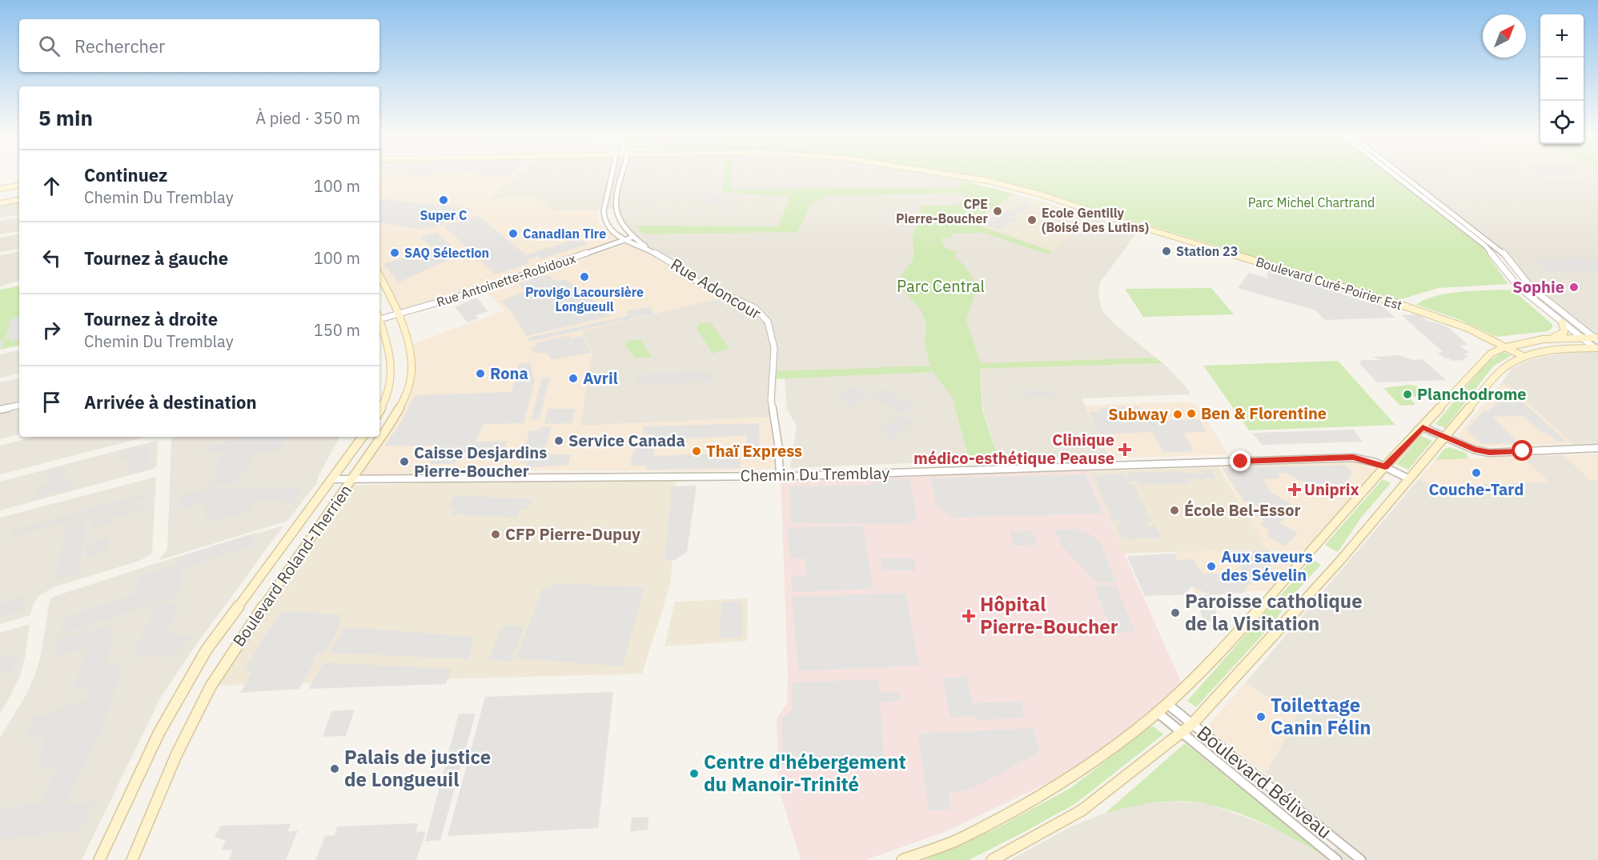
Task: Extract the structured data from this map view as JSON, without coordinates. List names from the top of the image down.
{
  "streets": {
    "main road": ["Boulevard Curé-Poirier Est", "Boulevard Roland-Therrien"],
    "street": [
      "Rue Antoinette-Robidoux",
      "Rue Adoncour",
      "Chemin Du Tremblay",
      "Boulevard Béliveau"
    ]
  },
  "crossings": [
    ["Rue Antoinette-Robidoux", "Rue Adoncour"],
    ["Rue Antoinette-Robidoux", "Boulevard Roland-Therrien"],
    ["Rue Adoncour", "Chemin Du Tremblay"],
    ["Chemin Du Tremblay", "Boulevard Roland-Therrien"]
  ],
  "parks": ["Parc Michel Chartrand", "Parc Central"],
  "places": {
    "other": [
      "Super C",
      "CPE Pierre-Boucher",
      "Ecole Gentilly (Boisé Des Lutins)",
      "Canadian Tire",
      "Station 23",
      "SAQ Sélection",
      "Provigo Lacoursière Longueuil",
      "Sophie",
      "Rona",
      "Avril",
      "Planchodrome",
      "Ben & Florentine",
      "Subway",
      "Service Canada",
      "Thaï Express",
      "Caisse Desjardins Pierre-Boucher",
      "Couche-Tard",
      "École Bel-Essor",
      "CFP Pierre-Dupuy",
      "Aux saveurs des Sévelin",
      "Paroisse catholique de la Visitation",
      "Toilettage Canin Félin",
      "Palais de justice de Longueuil",
      "Centre d'hébergement du Manoir-Trinité"
    ],
    "health": ["Clinique médico-esthétique Peause", "Uniprix", "Hôpital Pierre-Boucher"]
  },
  "north": "top right",
  "page": {
    "map_buttons": ["+", "−"],
    "search": "Rechercher",
    "heading": ["5 min", "À pied · 350 m"],
    "list": [
      ["Continuez", "Chemin Du Tremblay", "100 m"],
      ["Tournez à gauche", "100 m"],
      ["Tournez à droite", "Chemin Du Tremblay", "150 m"],
      "Arrivée à destination"
    ]
  }
}
